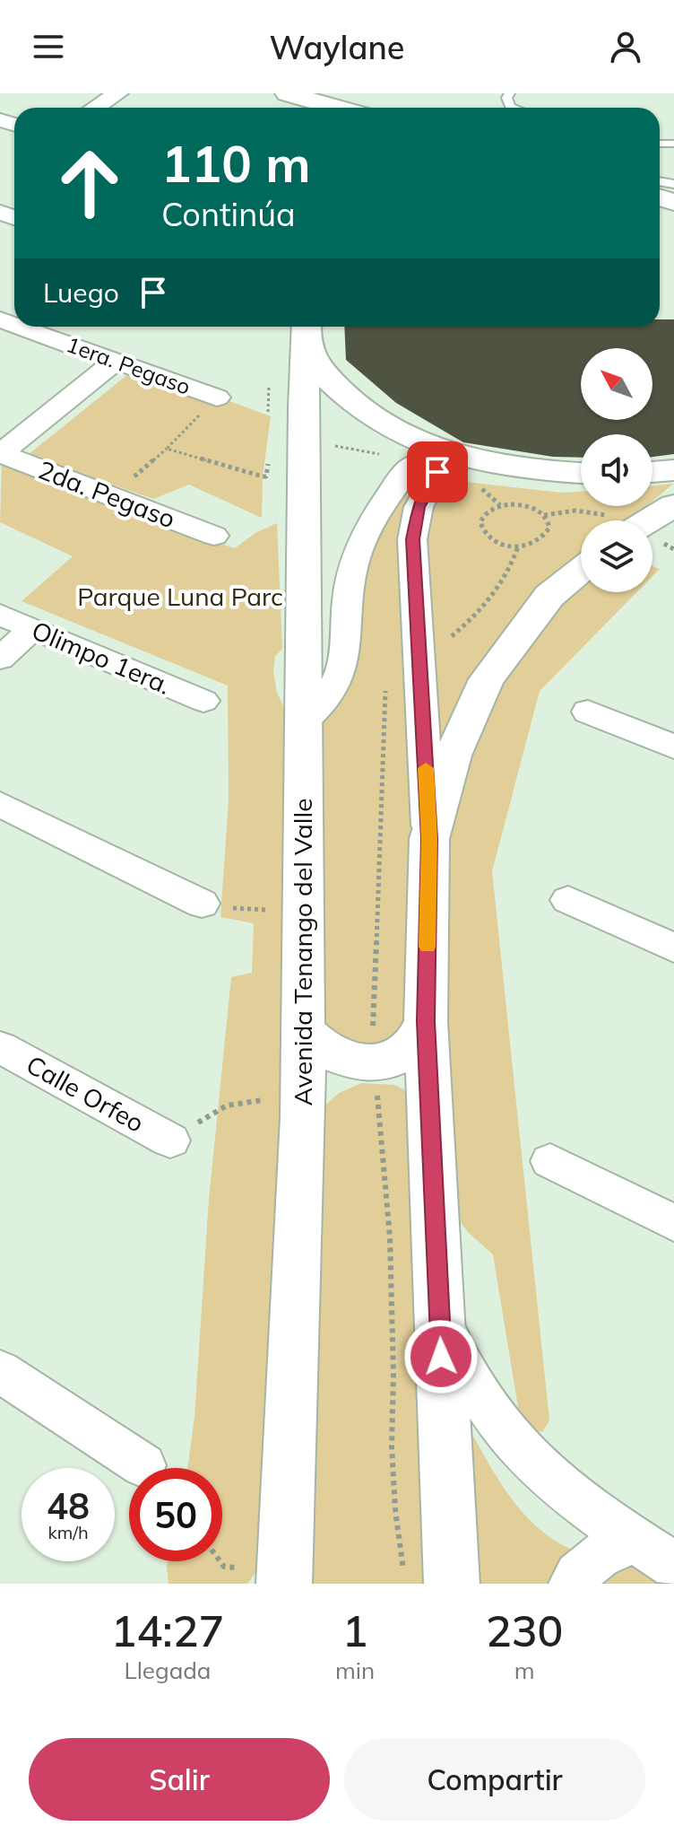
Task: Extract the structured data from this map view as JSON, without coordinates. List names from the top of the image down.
{
  "streets": {
    "main road": ["Avenida Tenango del Valle"],
    "street": [
      "1era. Pegaso",
      "2da. Pegaso",
      "Olimpo 1era.",
      "Calle Orfeo"
    ]
  },
  "parks": ["Parque Luna Parc"],
  "north": "top left",
  "page": {
    "header": "Waylane",
    "turn": ["110 m", "Continúa"],
    "then": "Luego",
    "speed": "48 km/h",
    "limit": "50",
    "eta": [
      "14:27",
      "Llegada",
      "1",
      "min",
      "230",
      "m"
    ],
    "buttons": ["Salir", "Compartir"]
  }
}
